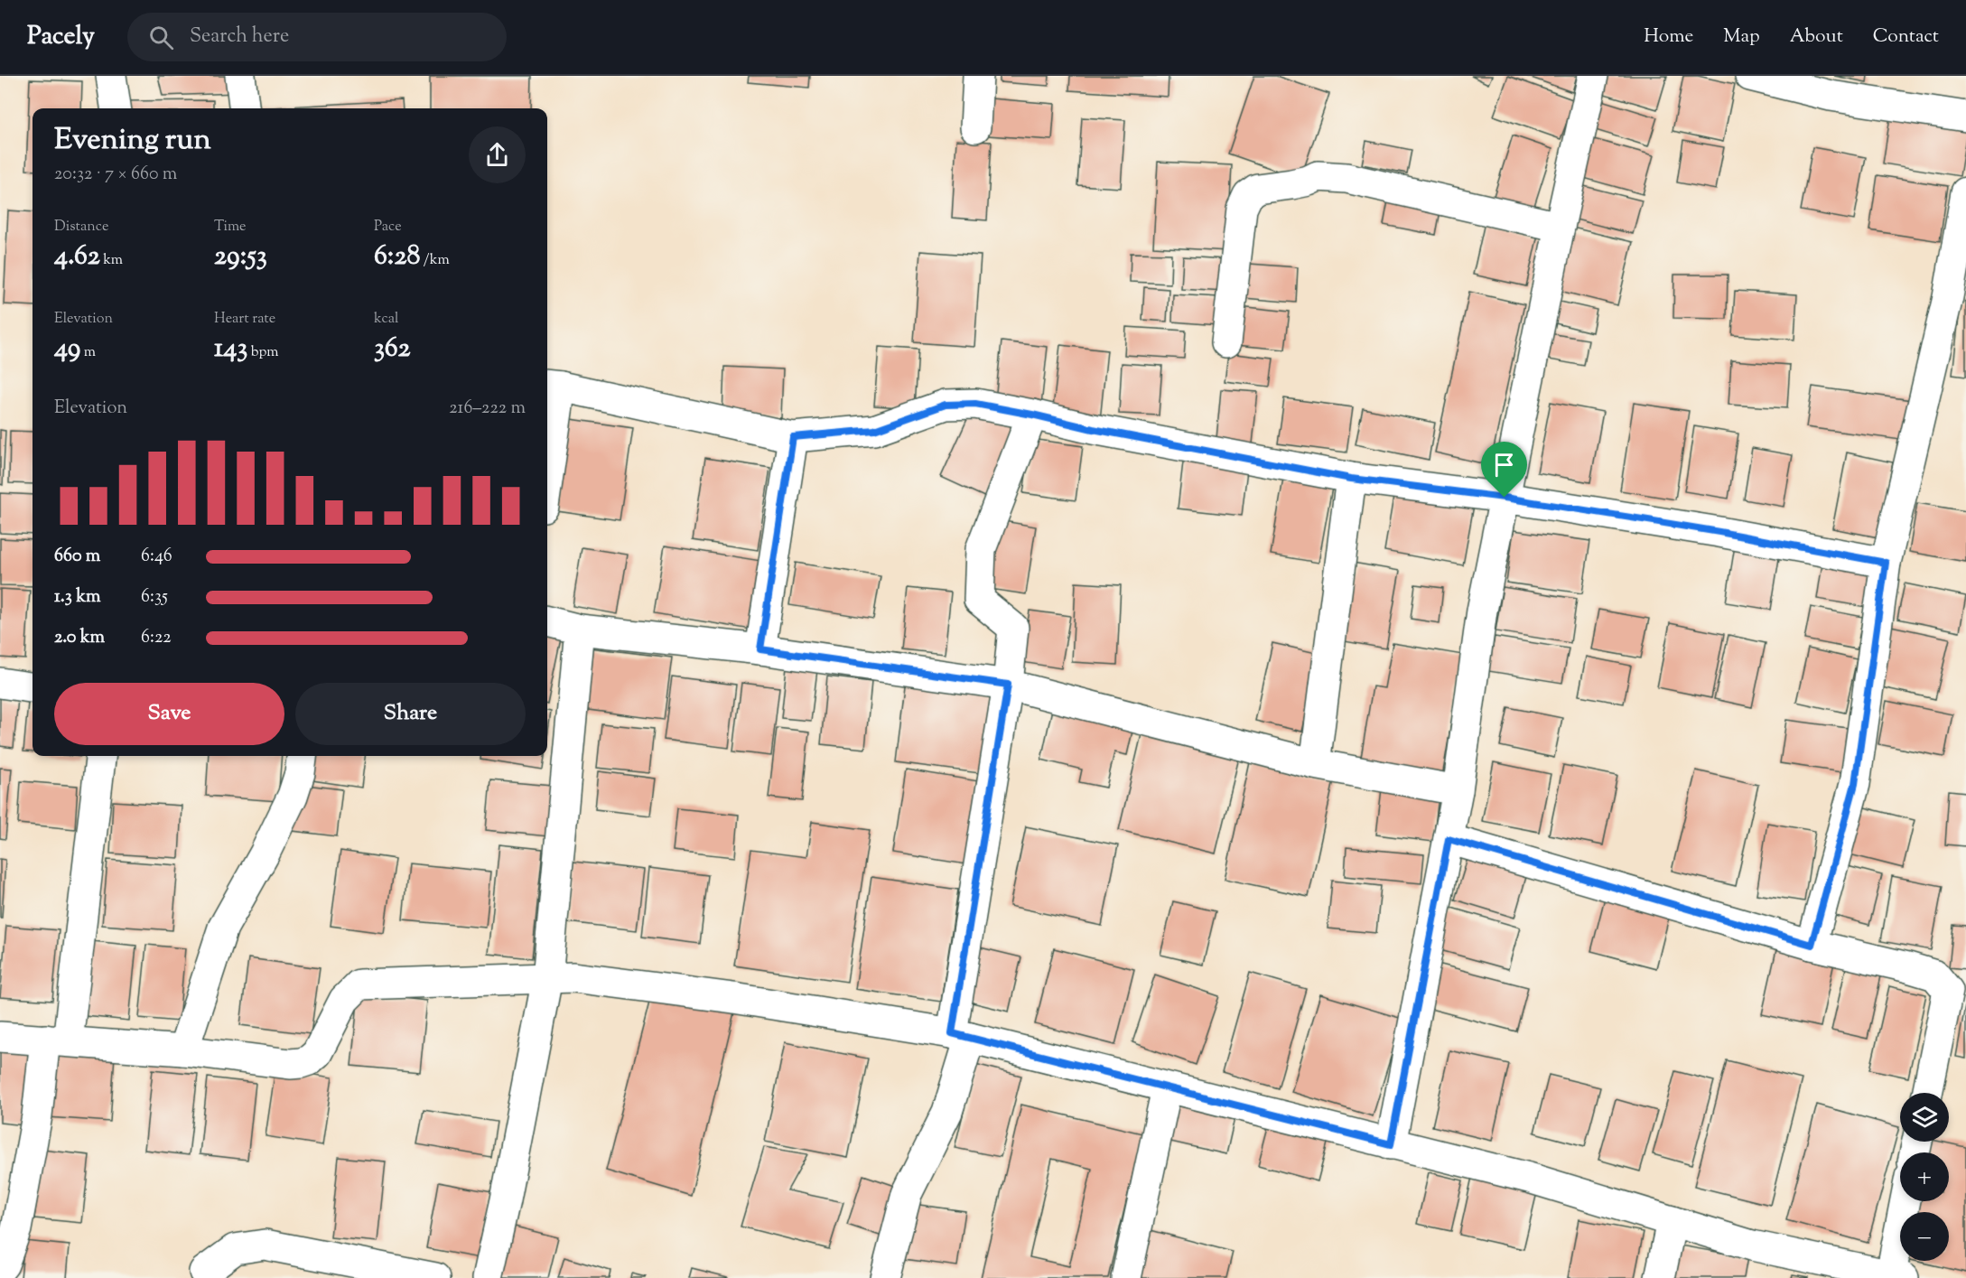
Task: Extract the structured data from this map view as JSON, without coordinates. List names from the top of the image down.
{
  "page": {
    "header": "Pacely",
    "search": "Search here",
    "nav": [
      "Home",
      "Map",
      "About",
      "Contact"
    ],
    "heading": ["Evening run", "20:32 · 7 × 660 m"],
    "stats": [
      ["Distance", "4.62 km"],
      ["Time", "29:53"],
      ["Pace", "6:28 /km"],
      ["Elevation", "49 m"],
      ["Heart rate", "143 bpm"],
      ["kcal", "362"]
    ],
    "chart": ["Elevation", "216–222 m"],
    "list": [
      {
        "name": "660 m",
        "note": "6:46"
      },
      {
        "name": "1.3 km",
        "note": "6:35"
      },
      {
        "name": "2.0 km",
        "note": "6:22"
      }
    ],
    "buttons": ["Save", "Share"],
    "map_buttons": ["+", "−"]
  }
}
